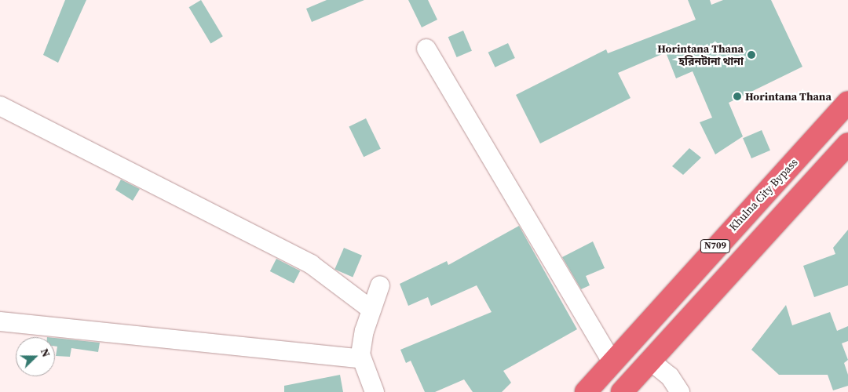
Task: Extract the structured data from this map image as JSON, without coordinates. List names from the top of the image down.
{
  "streets": {
    "highway": ["Khulna City Bypass", "N709"]
  },
  "places": ["Horintana Thana হরিনটানা থানা", "Horintana Thana"],
  "north": "right"
}
